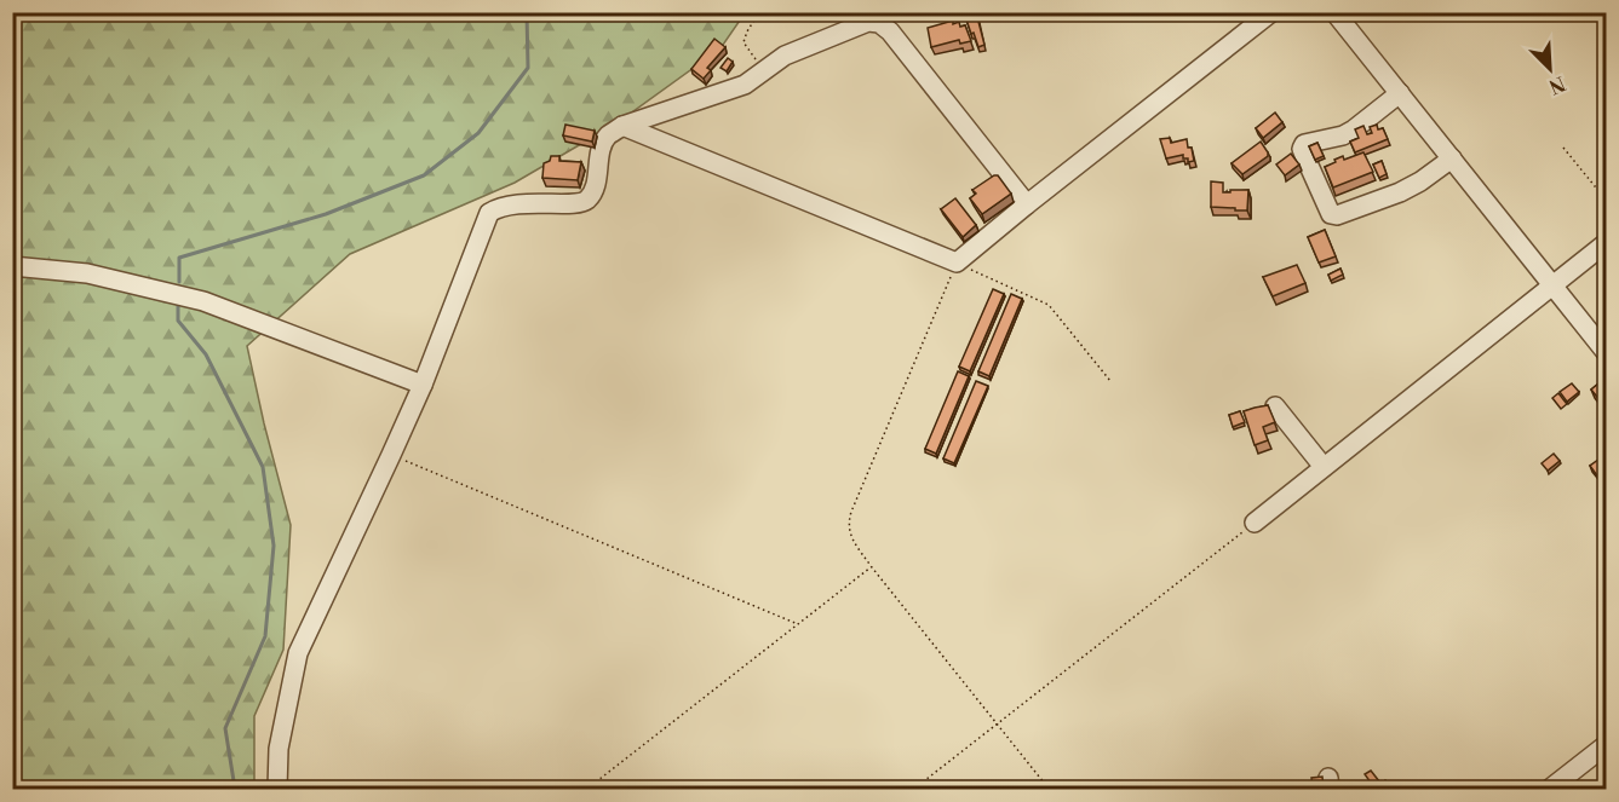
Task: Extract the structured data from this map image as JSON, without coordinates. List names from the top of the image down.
{
  "north": "bottom right"
}
